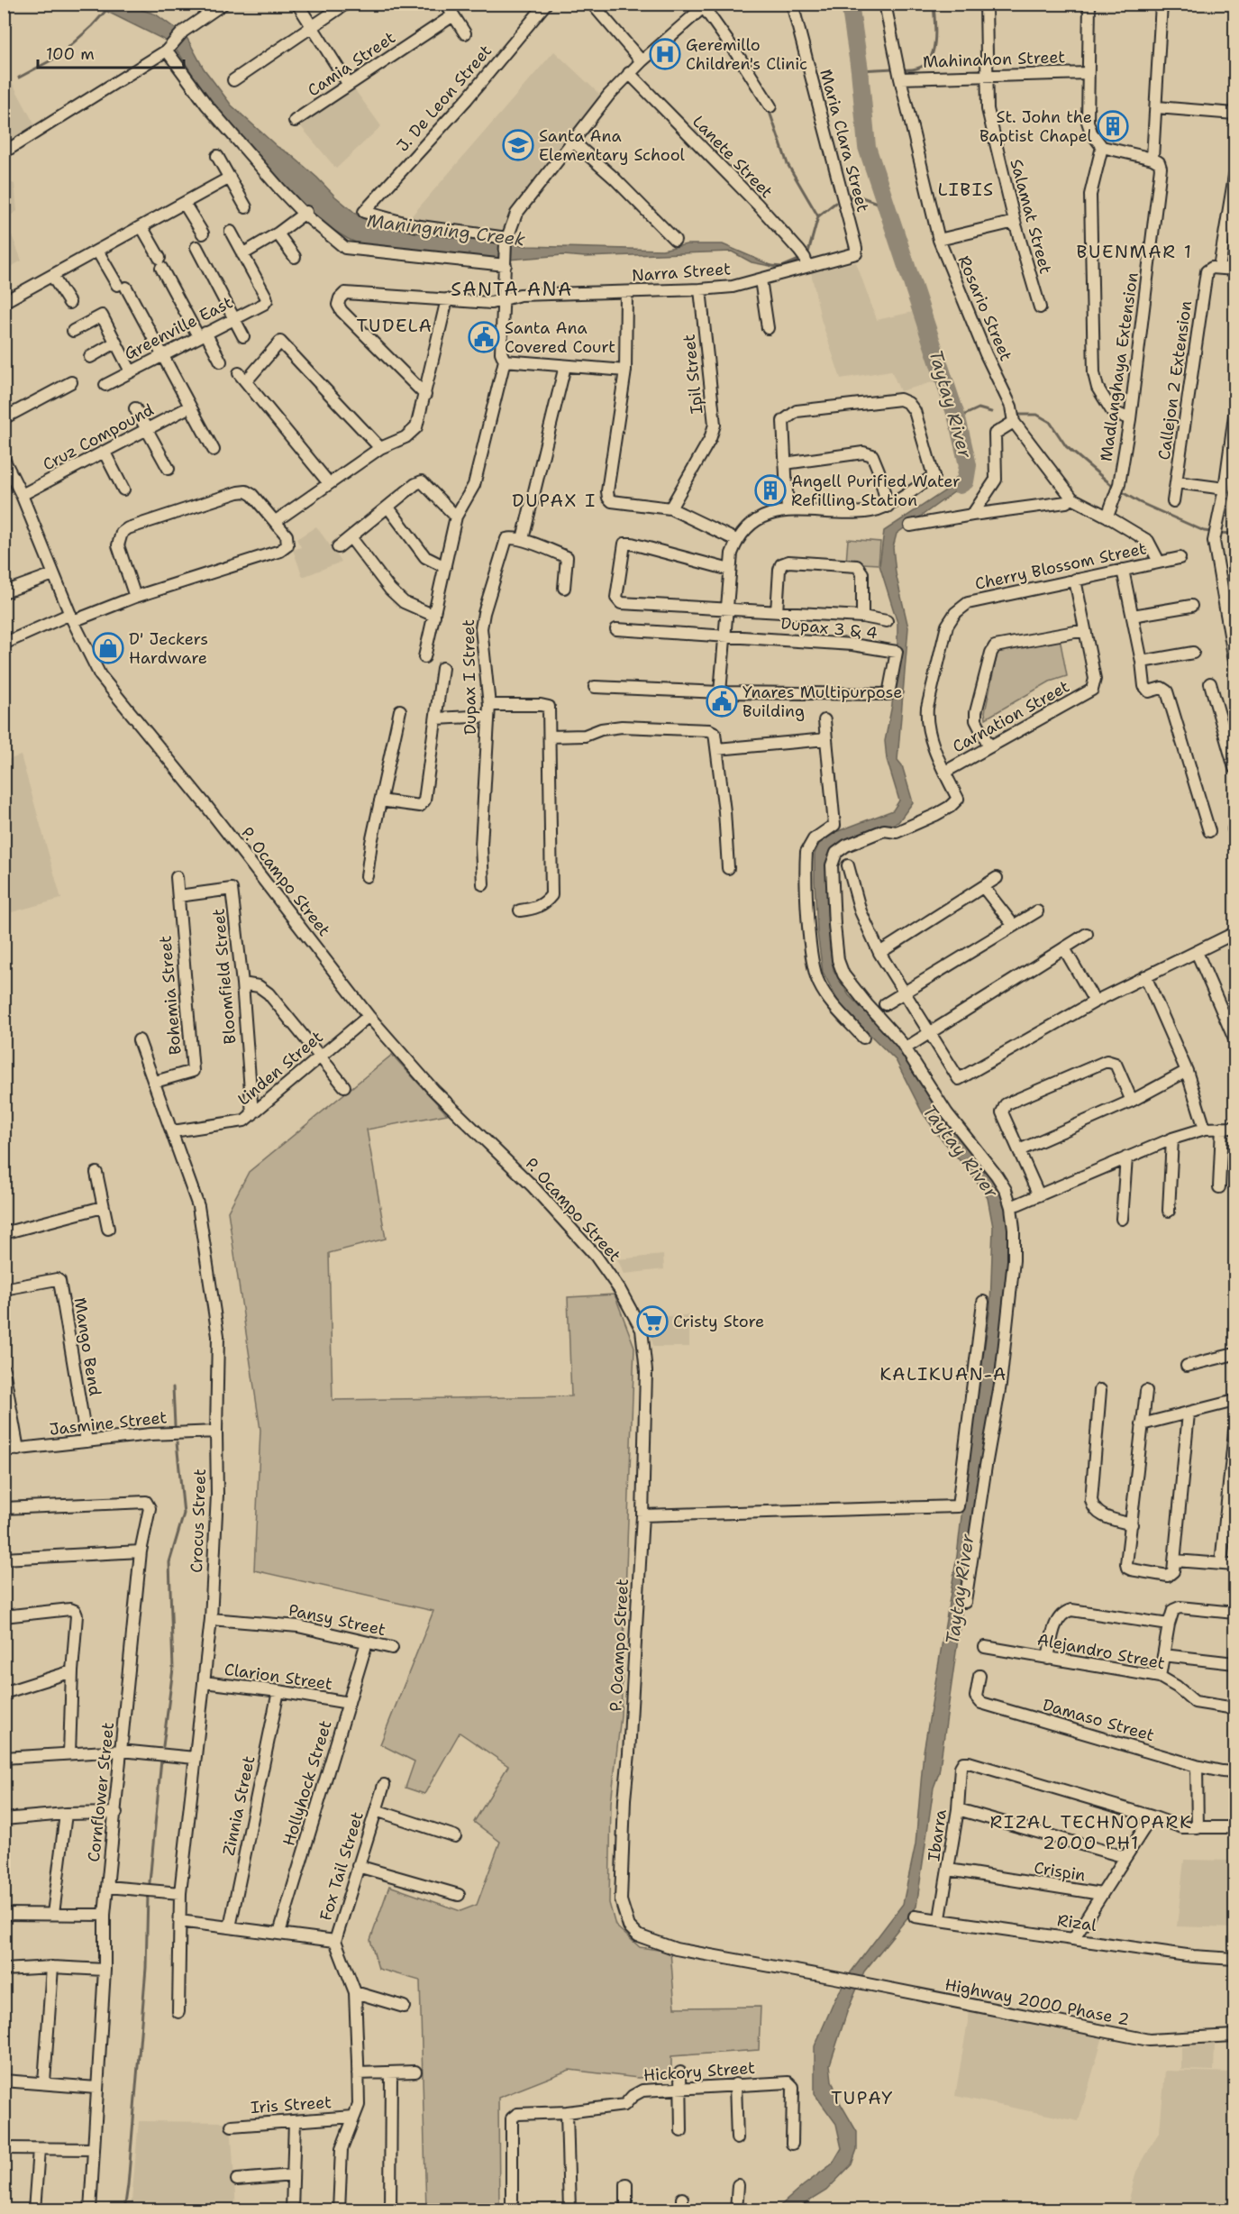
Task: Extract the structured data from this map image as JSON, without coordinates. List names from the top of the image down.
{
  "streets": {
    "street": [
      "Mahinahon Street",
      "Camia Street",
      "J. De Leon Street",
      "Maria Clara Street",
      "Lanete Street",
      "Salamat Street",
      "Narra Street",
      "Rosario Street",
      "Greenville East",
      "Madlanghaya Extension",
      "Ipil Street",
      "Callejon 2 Extension",
      "Cruz Compound",
      "Cherry Blossom Street",
      "Dupax 3 & 4",
      "Dupax I Street",
      "Carnation Street",
      "P. Ocampo Street",
      "Bloomfield Street",
      "Bohemia Street",
      "Linden Street",
      "Mango Bend",
      "Jasmine Street",
      "Crocus Street",
      "Pansy Street",
      "Alejandro Street",
      "Clarion Street",
      "Damaso Street",
      "Hollyhock Street",
      "Cornflower Street",
      "Zinnia Street",
      "Ibarra",
      "Fox Tail Street",
      "Crispin",
      "Rizal",
      "Highway 2000 Phase 2",
      "Hickory Street",
      "Iris Street"
    ]
  },
  "crossings": [
    ["Mahinahon Street", "Salamat Street"],
    ["Mahinahon Street", "Rosario Street"],
    ["Maria Clara Street", "Narra Street"],
    ["Lanete Street", "Narra Street"],
    ["Narra Street", "Ipil Street"],
    ["Rosario Street", "Madlanghaya Extension"],
    ["Rosario Street", "Cherry Blossom Street"],
    ["Cruz Compound", "P. Ocampo Street"],
    ["Cherry Blossom Street", "Carnation Street"],
    ["P. Ocampo Street", "Linden Street"],
    ["P. Ocampo Street", "Highway 2000 Phase 2"],
    ["Bloomfield Street", "Bohemia Street"],
    ["Bloomfield Street", "Linden Street"],
    ["Bohemia Street", "Crocus Street"],
    ["Linden Street", "Crocus Street"],
    ["Mango Bend", "Jasmine Street"],
    ["Jasmine Street", "Crocus Street"],
    ["Crocus Street", "Pansy Street"],
    ["Crocus Street", "Clarion Street"],
    ["Pansy Street", "Hollyhock Street"],
    ["Clarion Street", "Hollyhock Street"],
    ["Clarion Street", "Zinnia Street"],
    ["Ibarra", "Crispin"],
    ["Ibarra", "Rizal"],
    ["Fox Tail Street", "Iris Street"]
  ],
  "districts": [
    "LIBIS",
    "BUENMAR 1",
    "SANTA ANA",
    "TUDELA",
    "DUPAX I",
    "KALIKUAN-A",
    "RIZAL TECHNOPARK 2000 PH1",
    "TUPAY"
  ],
  "water": ["Maningning Creek", "Taytay River"],
  "places": {
    "hospital": ["Geremillo Children's Clinic"],
    "building": ["St. John the Baptist Chapel", "Angell Purified Water Refilling Station"],
    "school or university": ["Santa Ana Elementary School"],
    "public building": ["Santa Ana Covered Court", "Ynares Multipurpose Building"],
    "shop": ["D' Jeckers Hardware"],
    "supermarket": ["Cristy Store"]
  },
  "scale_bar": "100 m"
}
